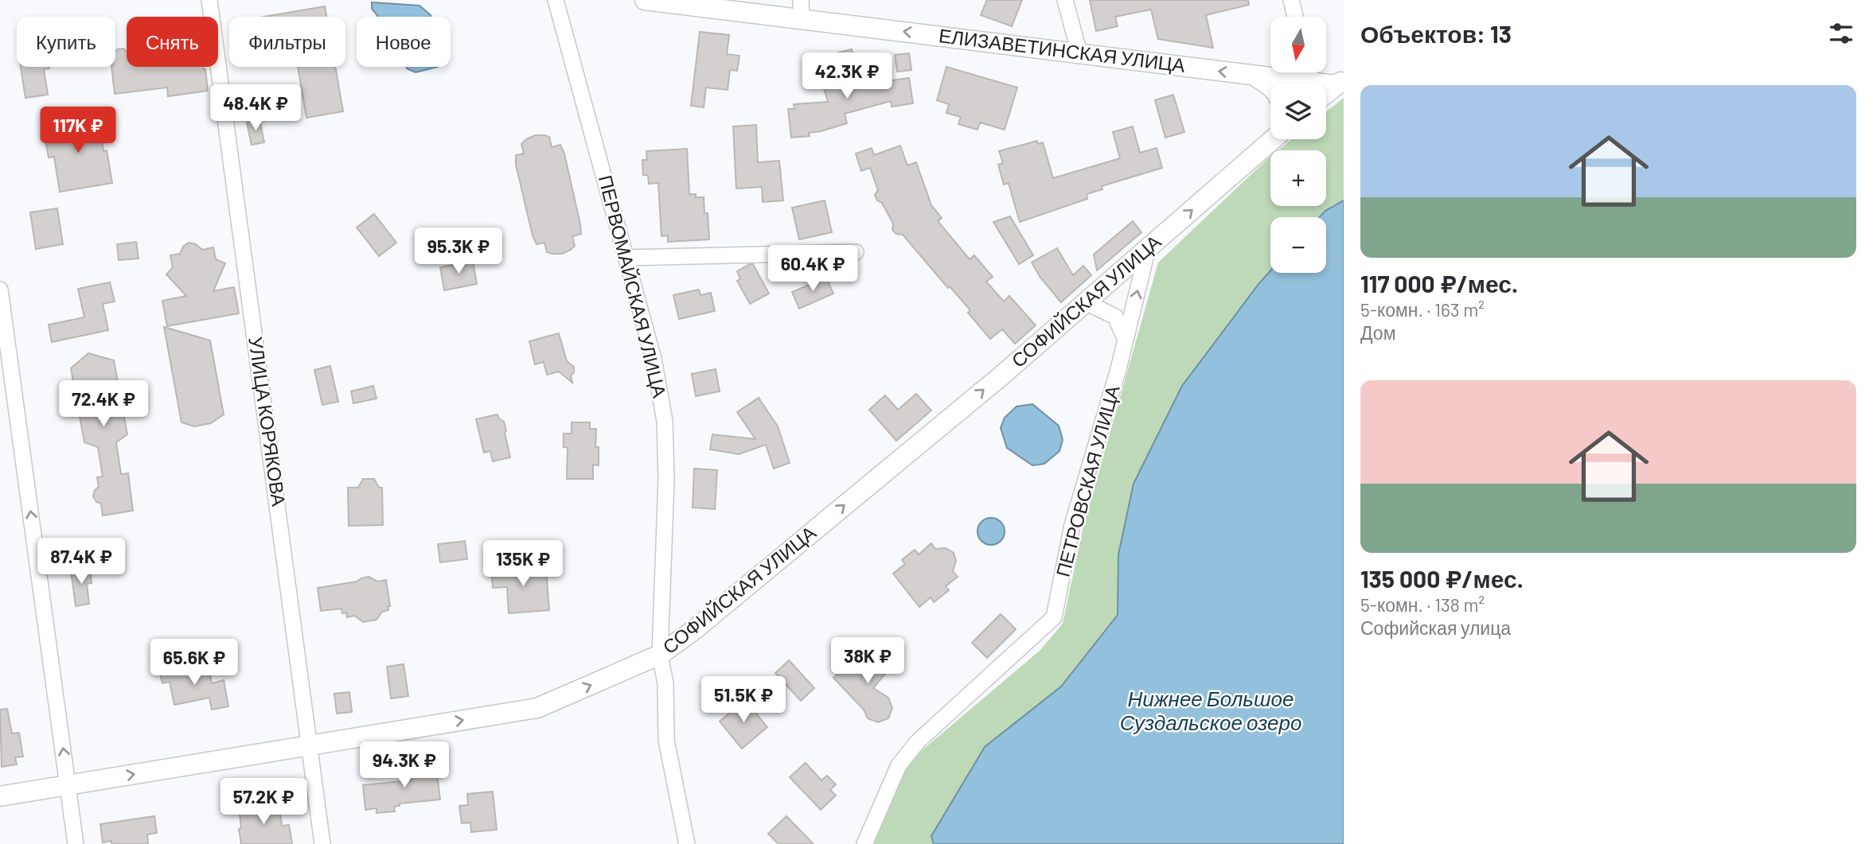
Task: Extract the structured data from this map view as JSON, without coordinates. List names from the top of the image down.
{
  "streets": {
    "street": [
      "ЕЛИЗАВЕТИНСКАЯ УЛИЦА",
      "ПЕРВОМАЙСКАЯ УЛИЦА",
      "СОФИЙСКАЯ УЛИЦА",
      "УЛИЦА КОРЯКОВА",
      "ПЕТРОВСКАЯ УЛИЦА"
    ]
  },
  "crossings": [
    ["ПЕРВОМАЙСКАЯ УЛИЦА", "СОФИЙСКАЯ УЛИЦА"],
    ["СОФИЙСКАЯ УЛИЦА", "УЛИЦА КОРЯКОВА"],
    ["СОФИЙСКАЯ УЛИЦА", "ПЕТРОВСКАЯ УЛИЦА"]
  ],
  "one_way": ["ЕЛИЗАВЕТИНСКАЯ УЛИЦА", "СОФИЙСКАЯ УЛИЦА"],
  "water": ["Нижнее Большое Суздальское озеро"],
  "north": "bottom",
  "page": {
    "heading": "Объектов: 13",
    "map_buttons": ["+", "−"],
    "chip": [
      "Купить",
      "Снять",
      "Фильтры",
      "Новое"
    ],
    "price": [
      "42.3K ₽",
      "48.4K ₽",
      "117K ₽",
      "95.3K ₽",
      "60.4K ₽",
      "72.4K ₽",
      "87.4K ₽",
      "135K ₽",
      "38K ₽",
      "65.6K ₽",
      "51.5K ₽",
      "94.3K ₽",
      "57.2K ₽"
    ],
    "list": [
      {
        "name": "117 000 ₽/мес.",
        "note": "5-комн. · 163 m² · Дом"
      },
      {
        "name": "135 000 ₽/мес.",
        "note": "5-комн. · 138 m² · Софийская улица"
      }
    ]
  }
}
